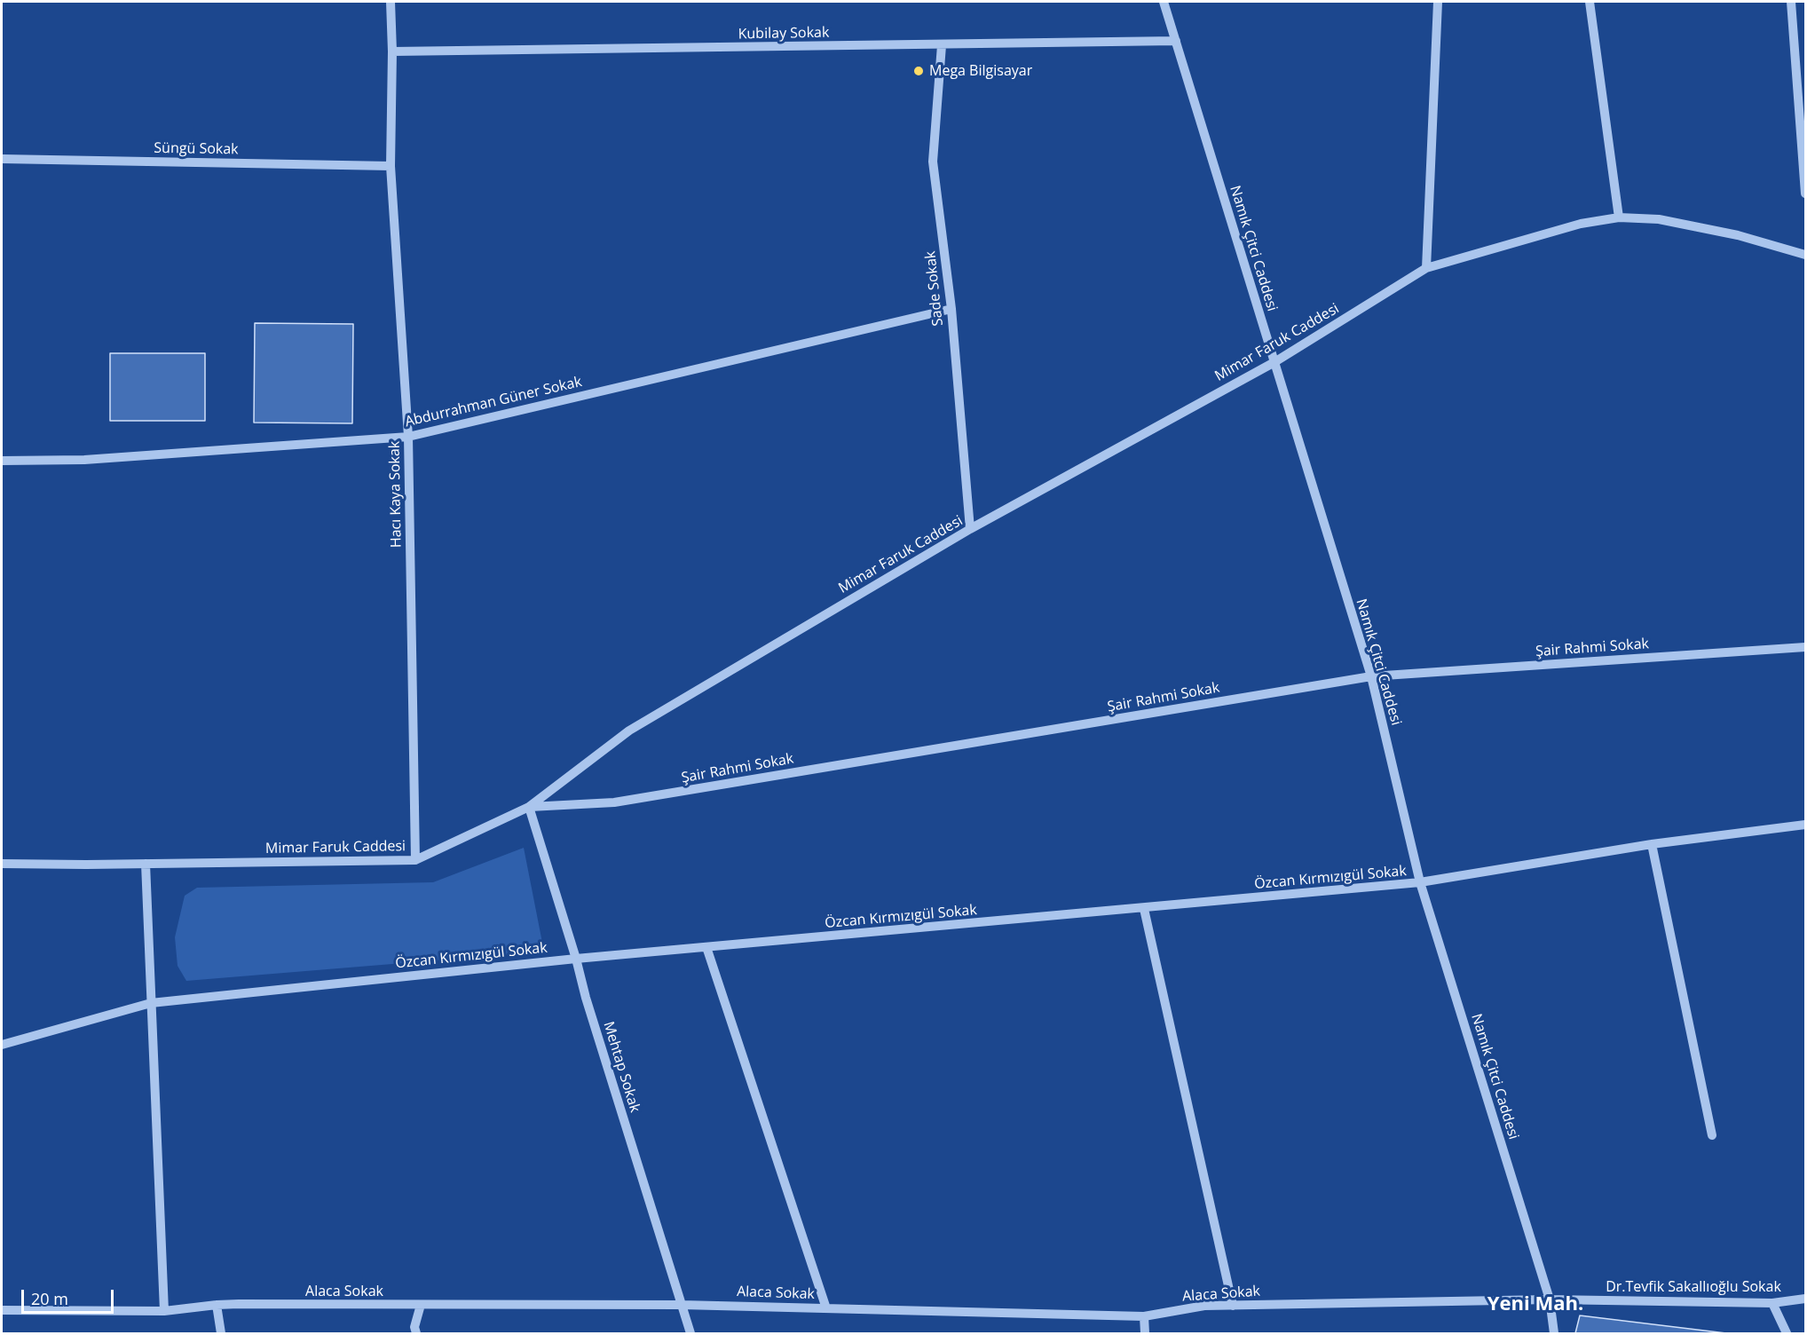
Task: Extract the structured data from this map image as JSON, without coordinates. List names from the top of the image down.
{
  "streets": {
    "street": [
      "Kubilay Sokak",
      "Süngü Sokak",
      "Namık Çitci Caddesi",
      "Sade Sokak",
      "Mimar Faruk Caddesi",
      "Abdurrahman Güner Sokak",
      "Hacı Kaya Sokak",
      "Şair Rahmi Sokak",
      "Özcan Kırmızıgül Sokak",
      "Mehtap Sokak",
      "Dr.Tevfik Sakallıoğlu Sokak",
      "Alaca Sokak"
    ]
  },
  "crossings": [
    ["Kubilay Sokak", "Namık Çitci Caddesi"],
    ["Kubilay Sokak", "Sade Sokak"],
    ["Kubilay Sokak", "Hacı Kaya Sokak"],
    ["Süngü Sokak", "Hacı Kaya Sokak"],
    ["Namık Çitci Caddesi", "Mimar Faruk Caddesi"],
    ["Namık Çitci Caddesi", "Şair Rahmi Sokak"],
    ["Namık Çitci Caddesi", "Özcan Kırmızıgül Sokak"],
    ["Namık Çitci Caddesi", "Dr.Tevfik Sakallıoğlu Sokak"],
    ["Namık Çitci Caddesi", "Alaca Sokak"],
    ["Sade Sokak", "Mimar Faruk Caddesi"],
    ["Sade Sokak", "Abdurrahman Güner Sokak"],
    ["Mimar Faruk Caddesi", "Hacı Kaya Sokak"],
    ["Mimar Faruk Caddesi", "Şair Rahmi Sokak"],
    ["Mimar Faruk Caddesi", "Mehtap Sokak"],
    ["Abdurrahman Güner Sokak", "Hacı Kaya Sokak"],
    ["Şair Rahmi Sokak", "Mehtap Sokak"],
    ["Özcan Kırmızıgül Sokak", "Mehtap Sokak"],
    ["Mehtap Sokak", "Alaca Sokak"],
    ["Dr.Tevfik Sakallıoğlu Sokak", "Alaca Sokak"]
  ],
  "districts": ["Yeni Mah."],
  "places": ["Mega Bilgisayar"],
  "scale_bar": "20 m"
}
